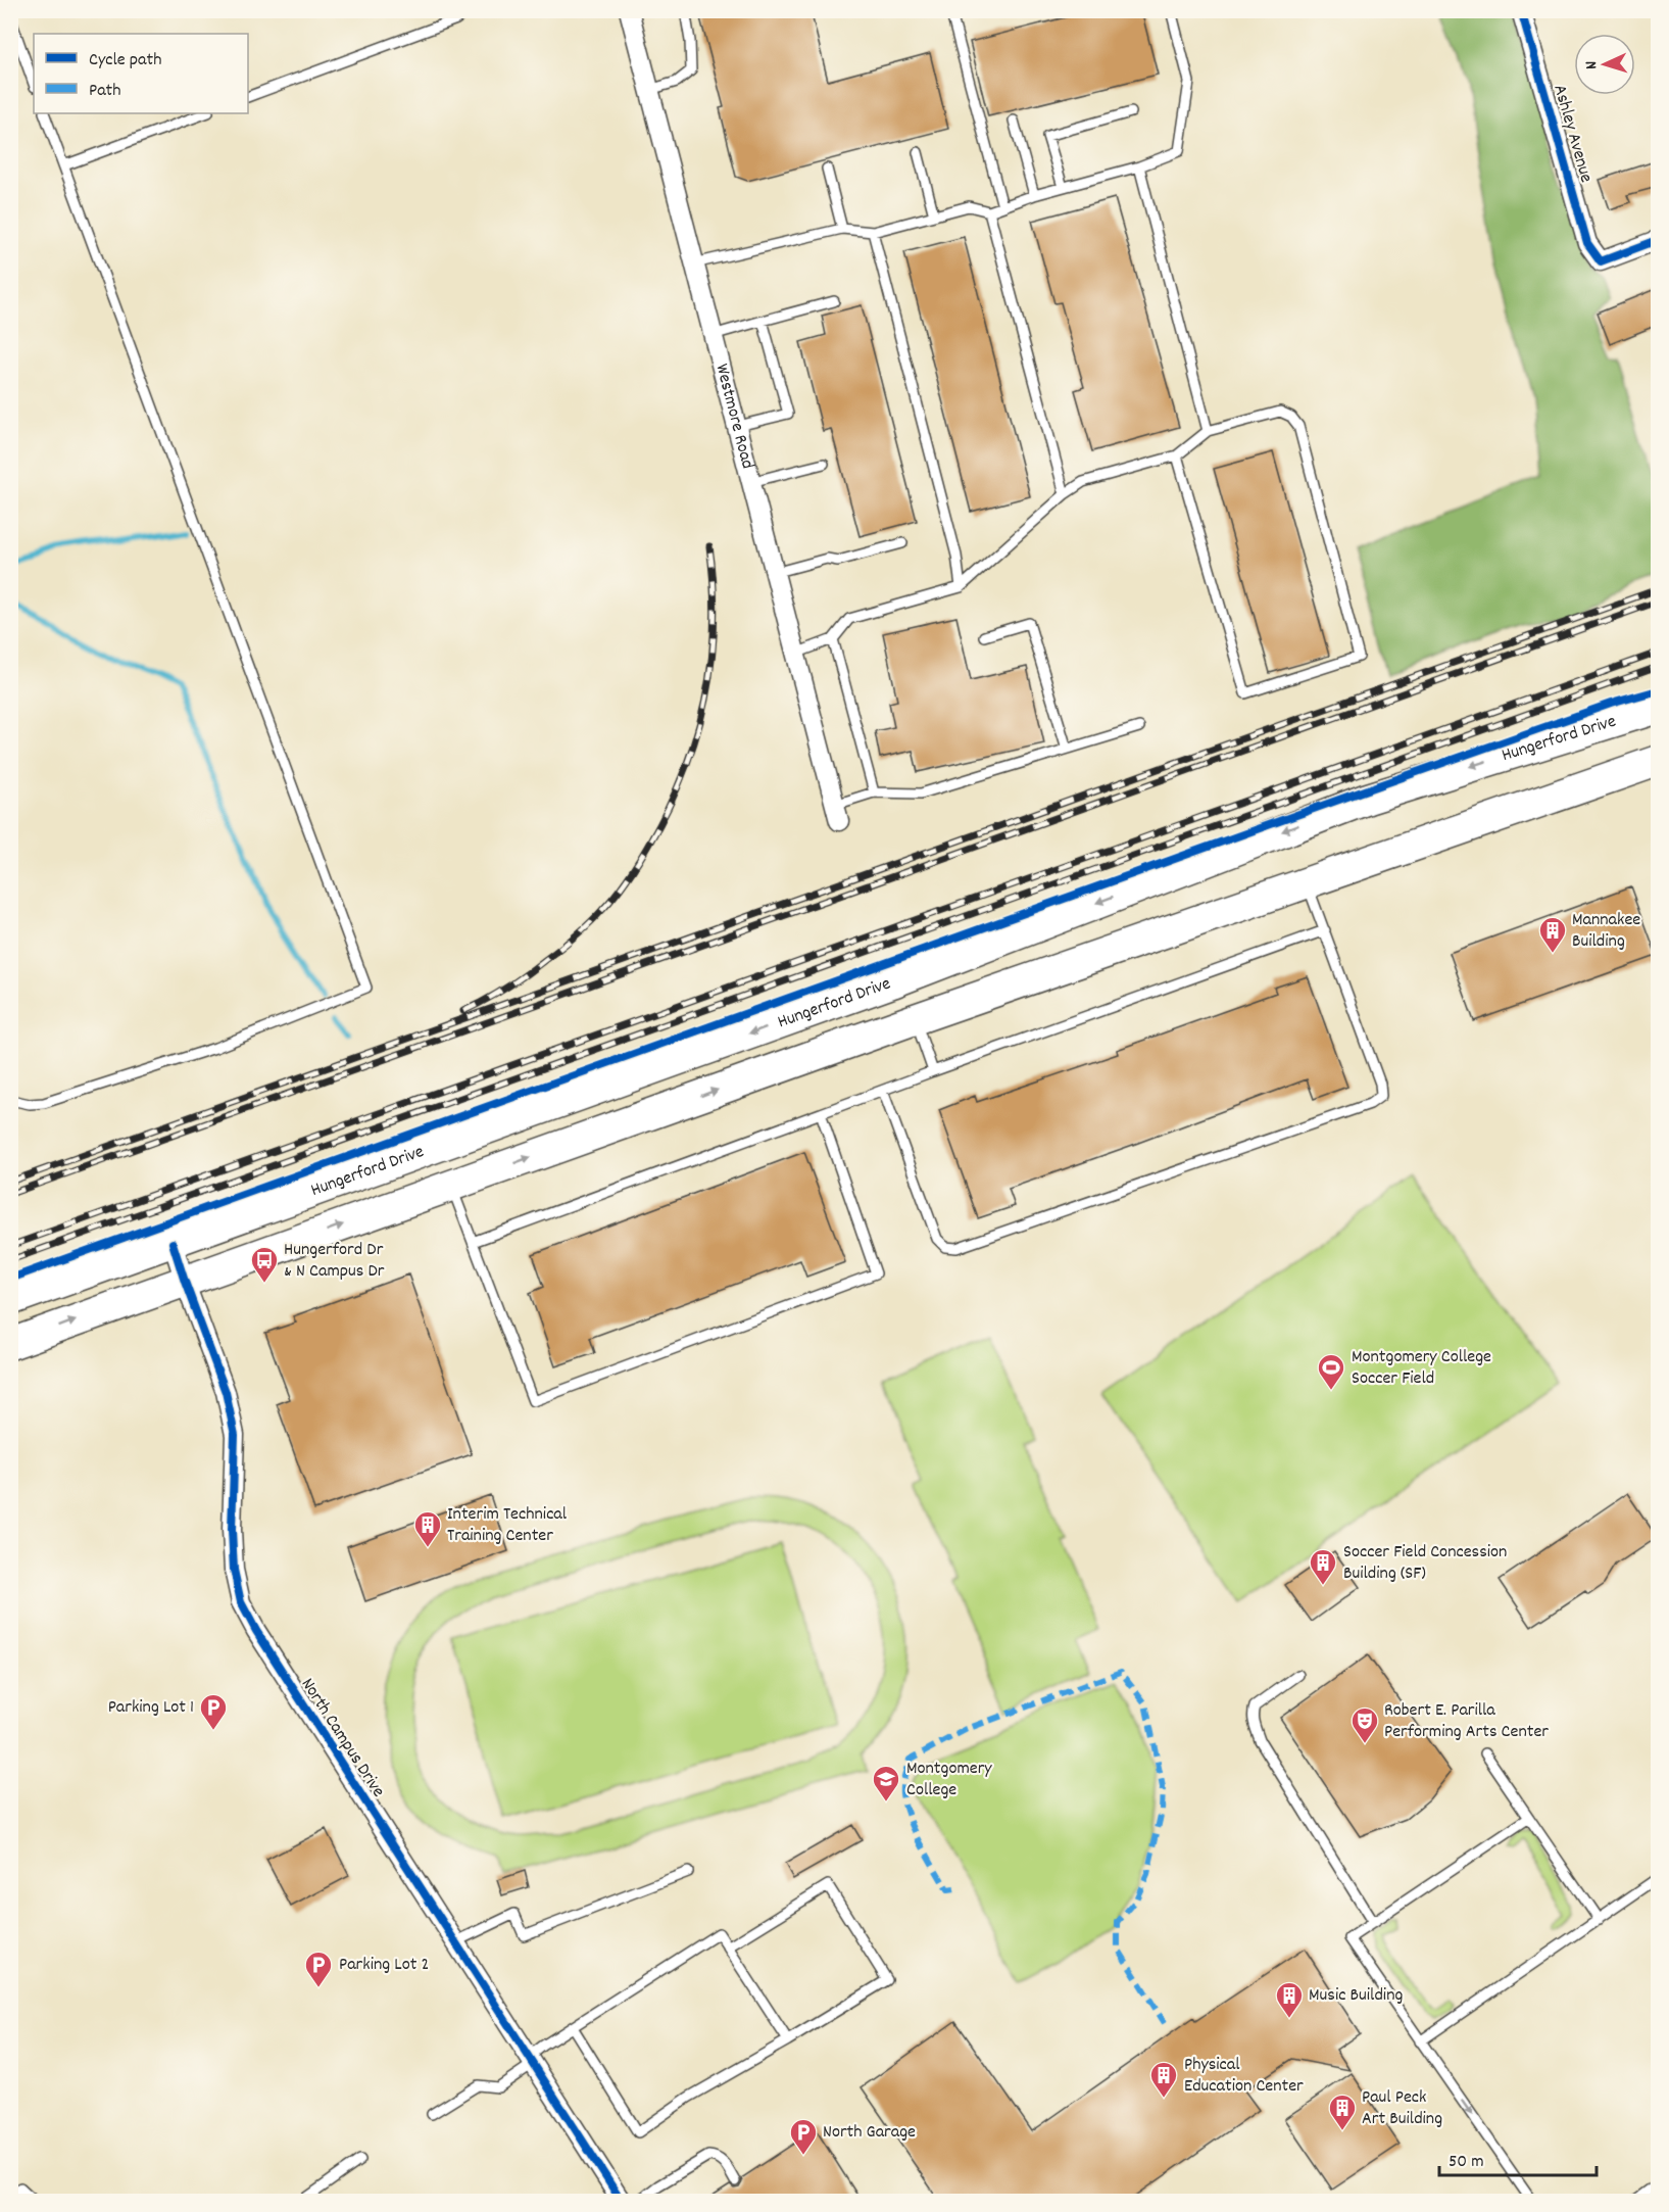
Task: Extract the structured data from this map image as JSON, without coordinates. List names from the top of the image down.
{
  "streets": {
    "main road": ["Hungerford Drive"],
    "street": ["Ashley Avenue", "Westmore Road", "North Campus Drive"]
  },
  "crossings": [
    ["Hungerford Drive", "North Campus Drive"]
  ],
  "places": {
    "building": [
      "Mannakee Building",
      "Interim Technical Training Center",
      "Soccer Field Concession Building (SF)",
      "Music Building",
      "Physical Education Center",
      "Paul Peck Art Building"
    ],
    "bus stop": ["Hungerford Dr & N Campus Dr"],
    "sports": ["Montgomery College Soccer Field"],
    "parking": ["Parking Lot 1", "Parking Lot 2", "North Garage"],
    "theatre": ["Robert E. Parilla Performing Arts Center"],
    "school or university": ["Montgomery College"]
  },
  "legend": ["Cycle path", "Path"],
  "scale_bar": "50 m",
  "north": "left"
}
